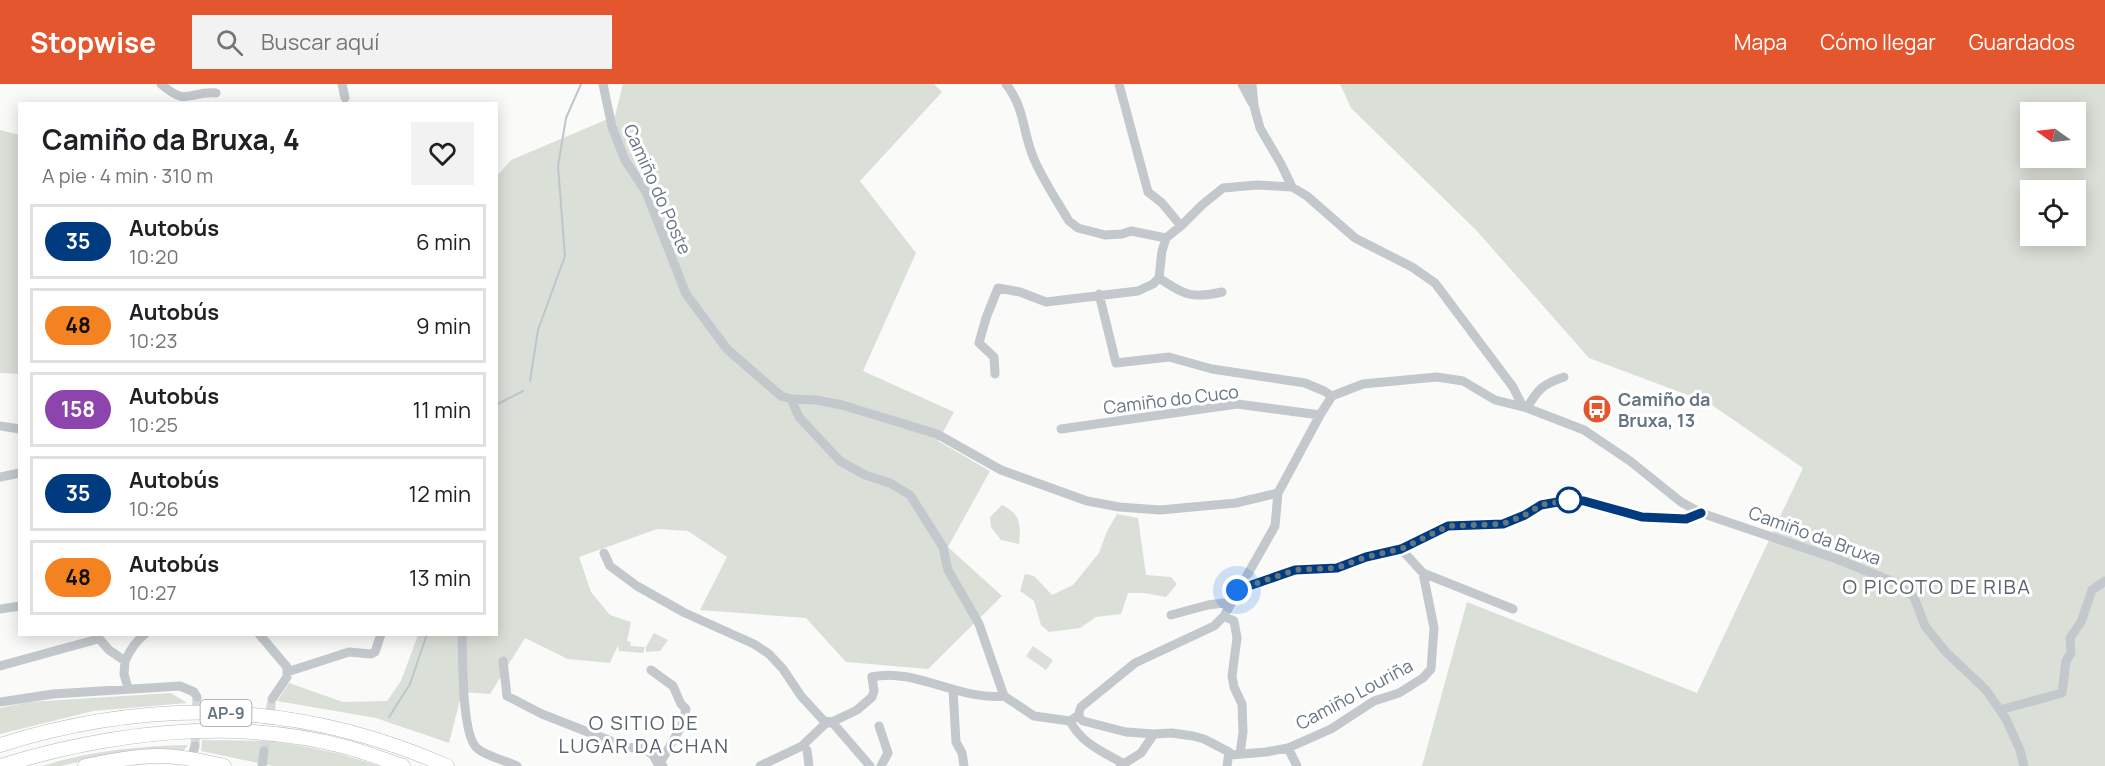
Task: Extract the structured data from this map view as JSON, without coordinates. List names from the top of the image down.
{
  "streets": {
    "highway": ["AP-9"],
    "street": [
      "Camiño do Poste",
      "Camiño do Cuco",
      "Camiño da Bruxa",
      "Camiño Louriña"
    ]
  },
  "districts": ["O PICOTO DE RIBA", "O SITIO DE LUGAR DA CHAN"],
  "places": {
    "bus stop": ["Camiño da Bruxa, 13"]
  },
  "lines": ["bus line 35"],
  "north": "left",
  "page": {
    "header": "Stopwise",
    "search": "Buscar aquí",
    "nav": ["Mapa", "Cómo llegar", "Guardados"],
    "heading": ["Camiño da Bruxa, 4", "A pie · 4 min · 310 m"],
    "list": [
      {
        "mark": "35",
        "name": "Autobús",
        "note": "10:20",
        "value": "6 min"
      },
      {
        "mark": "48",
        "name": "Autobús",
        "note": "10:23",
        "value": "9 min"
      },
      {
        "mark": "158",
        "name": "Autobús",
        "note": "10:25",
        "value": "11 min"
      },
      {
        "mark": "35",
        "name": "Autobús",
        "note": "10:26",
        "value": "12 min"
      },
      {
        "mark": "48",
        "name": "Autobús",
        "note": "10:27",
        "value": "13 min"
      }
    ]
  }
}
